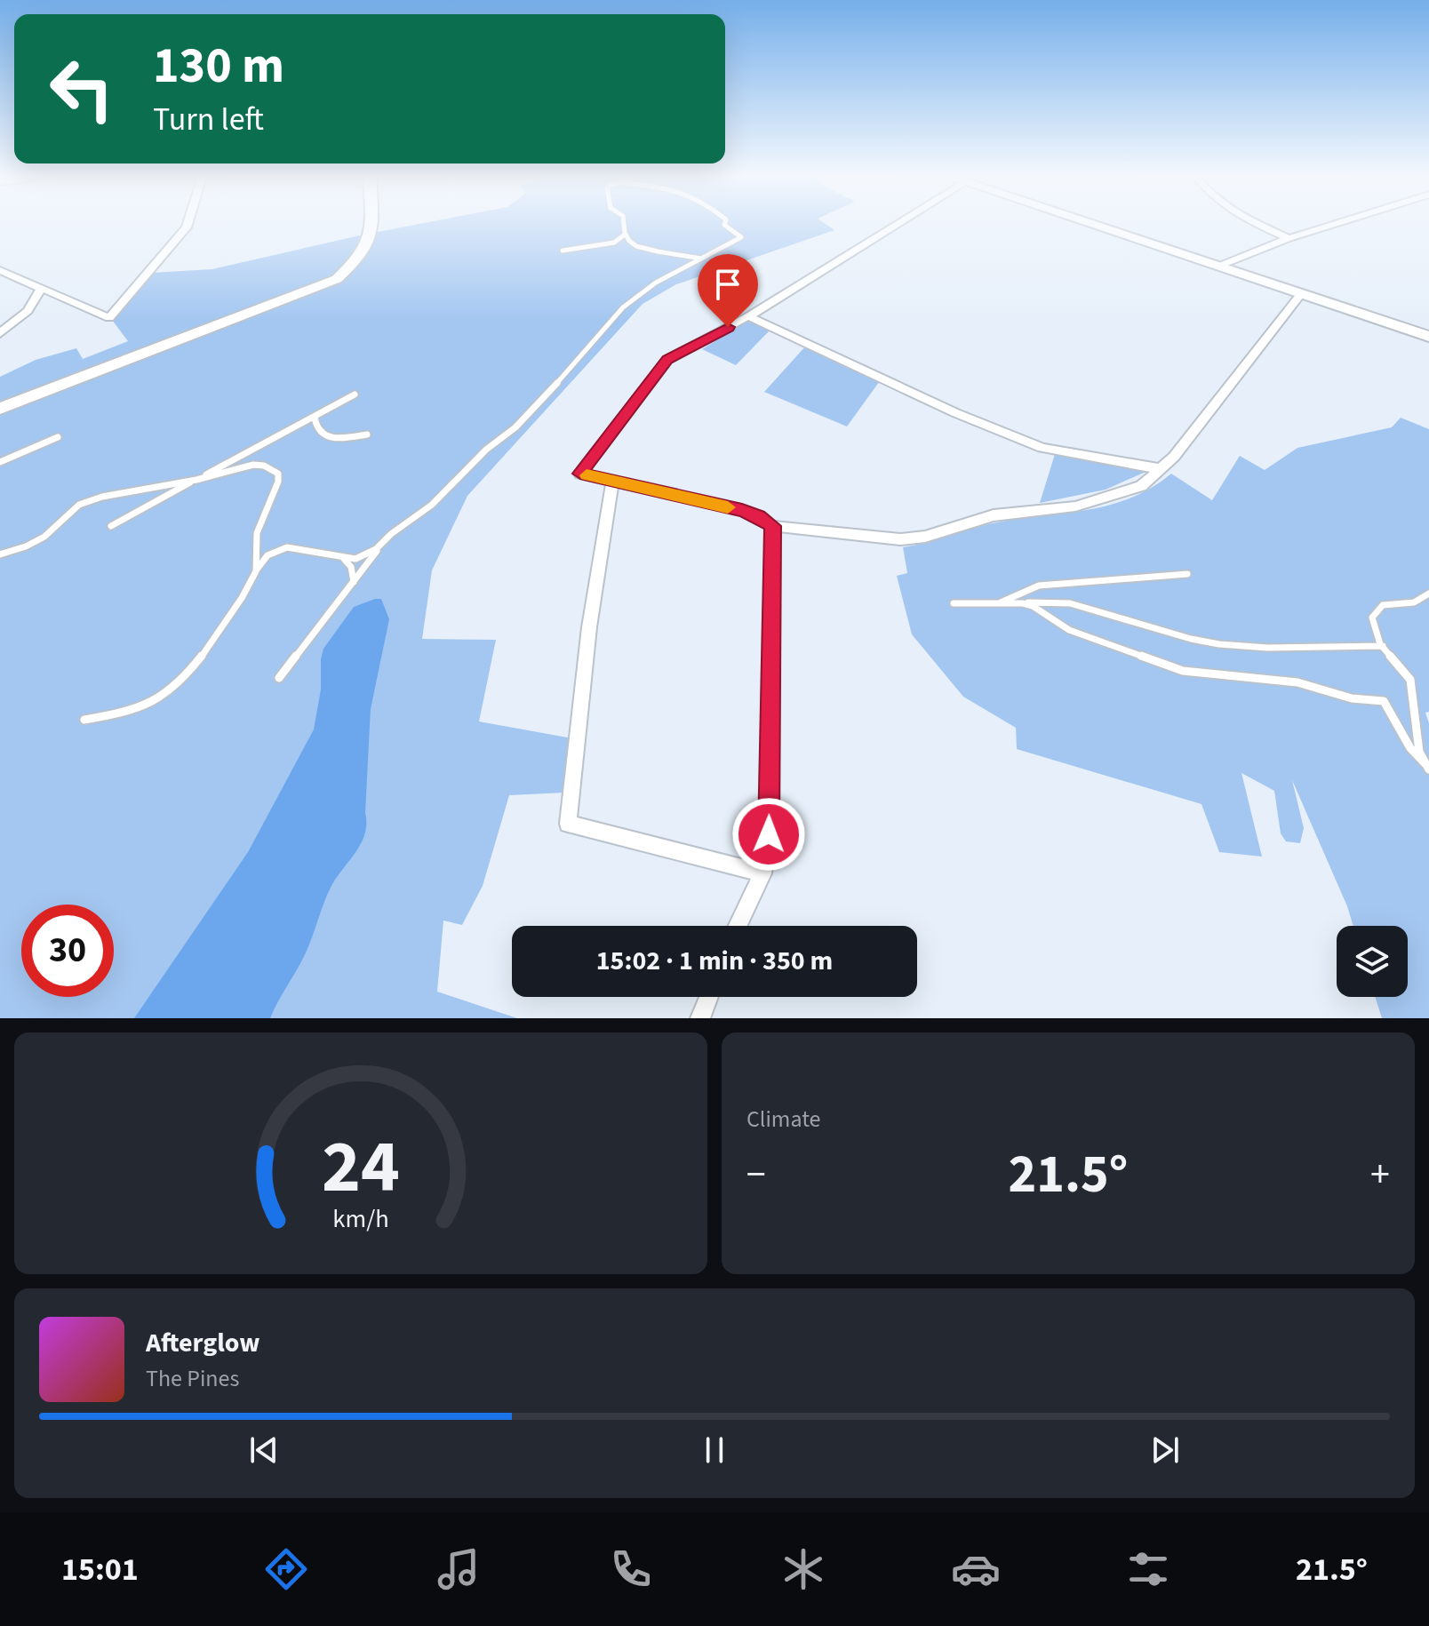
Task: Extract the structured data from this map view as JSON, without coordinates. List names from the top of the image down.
{
  "page": {
    "turn": ["130 m", "Turn left"],
    "limit": "30",
    "trip": "15:02 · 1 min · 350 m",
    "tile": "Climate",
    "heat": ["−", "21.5°", "+"],
    "song": ["Afterglow", "The Pines"],
    "tabs": ["15:01", "21.5°"],
    "gauge": ["24", "km/h"]
  }
}
